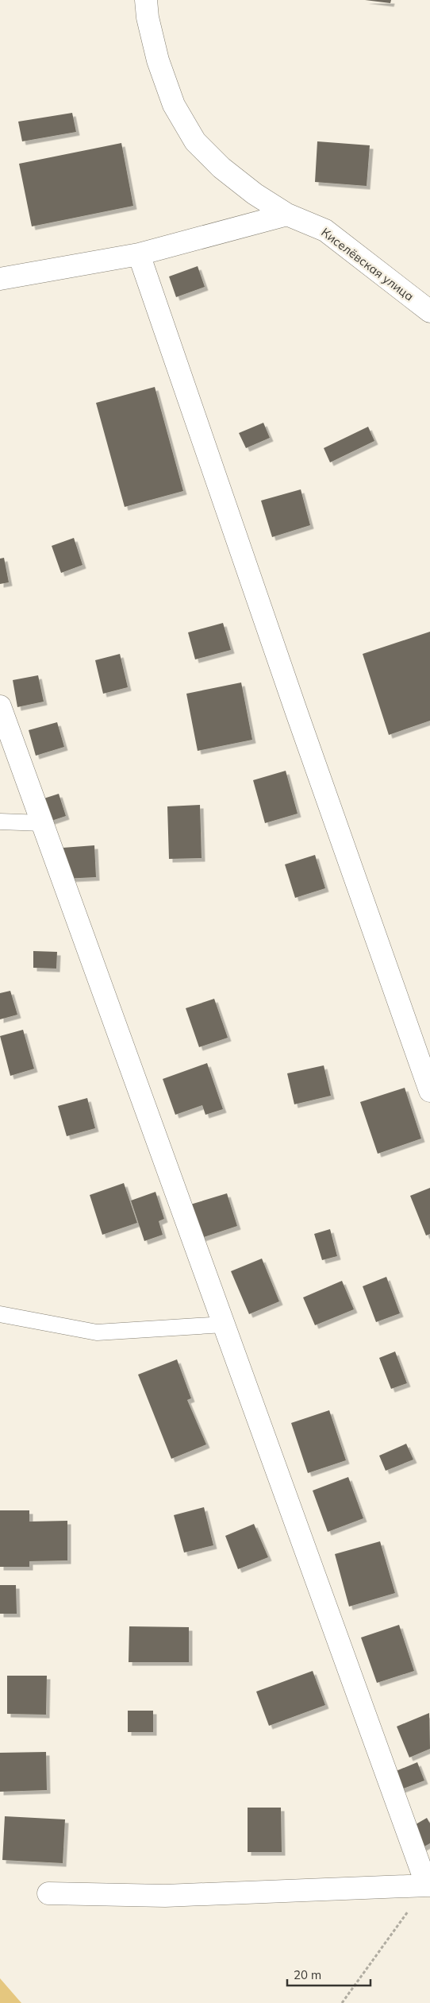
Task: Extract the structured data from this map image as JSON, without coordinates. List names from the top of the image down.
{
  "streets": {
    "street": ["Киселёвская улица"]
  },
  "scale_bar": "20 m"
}
